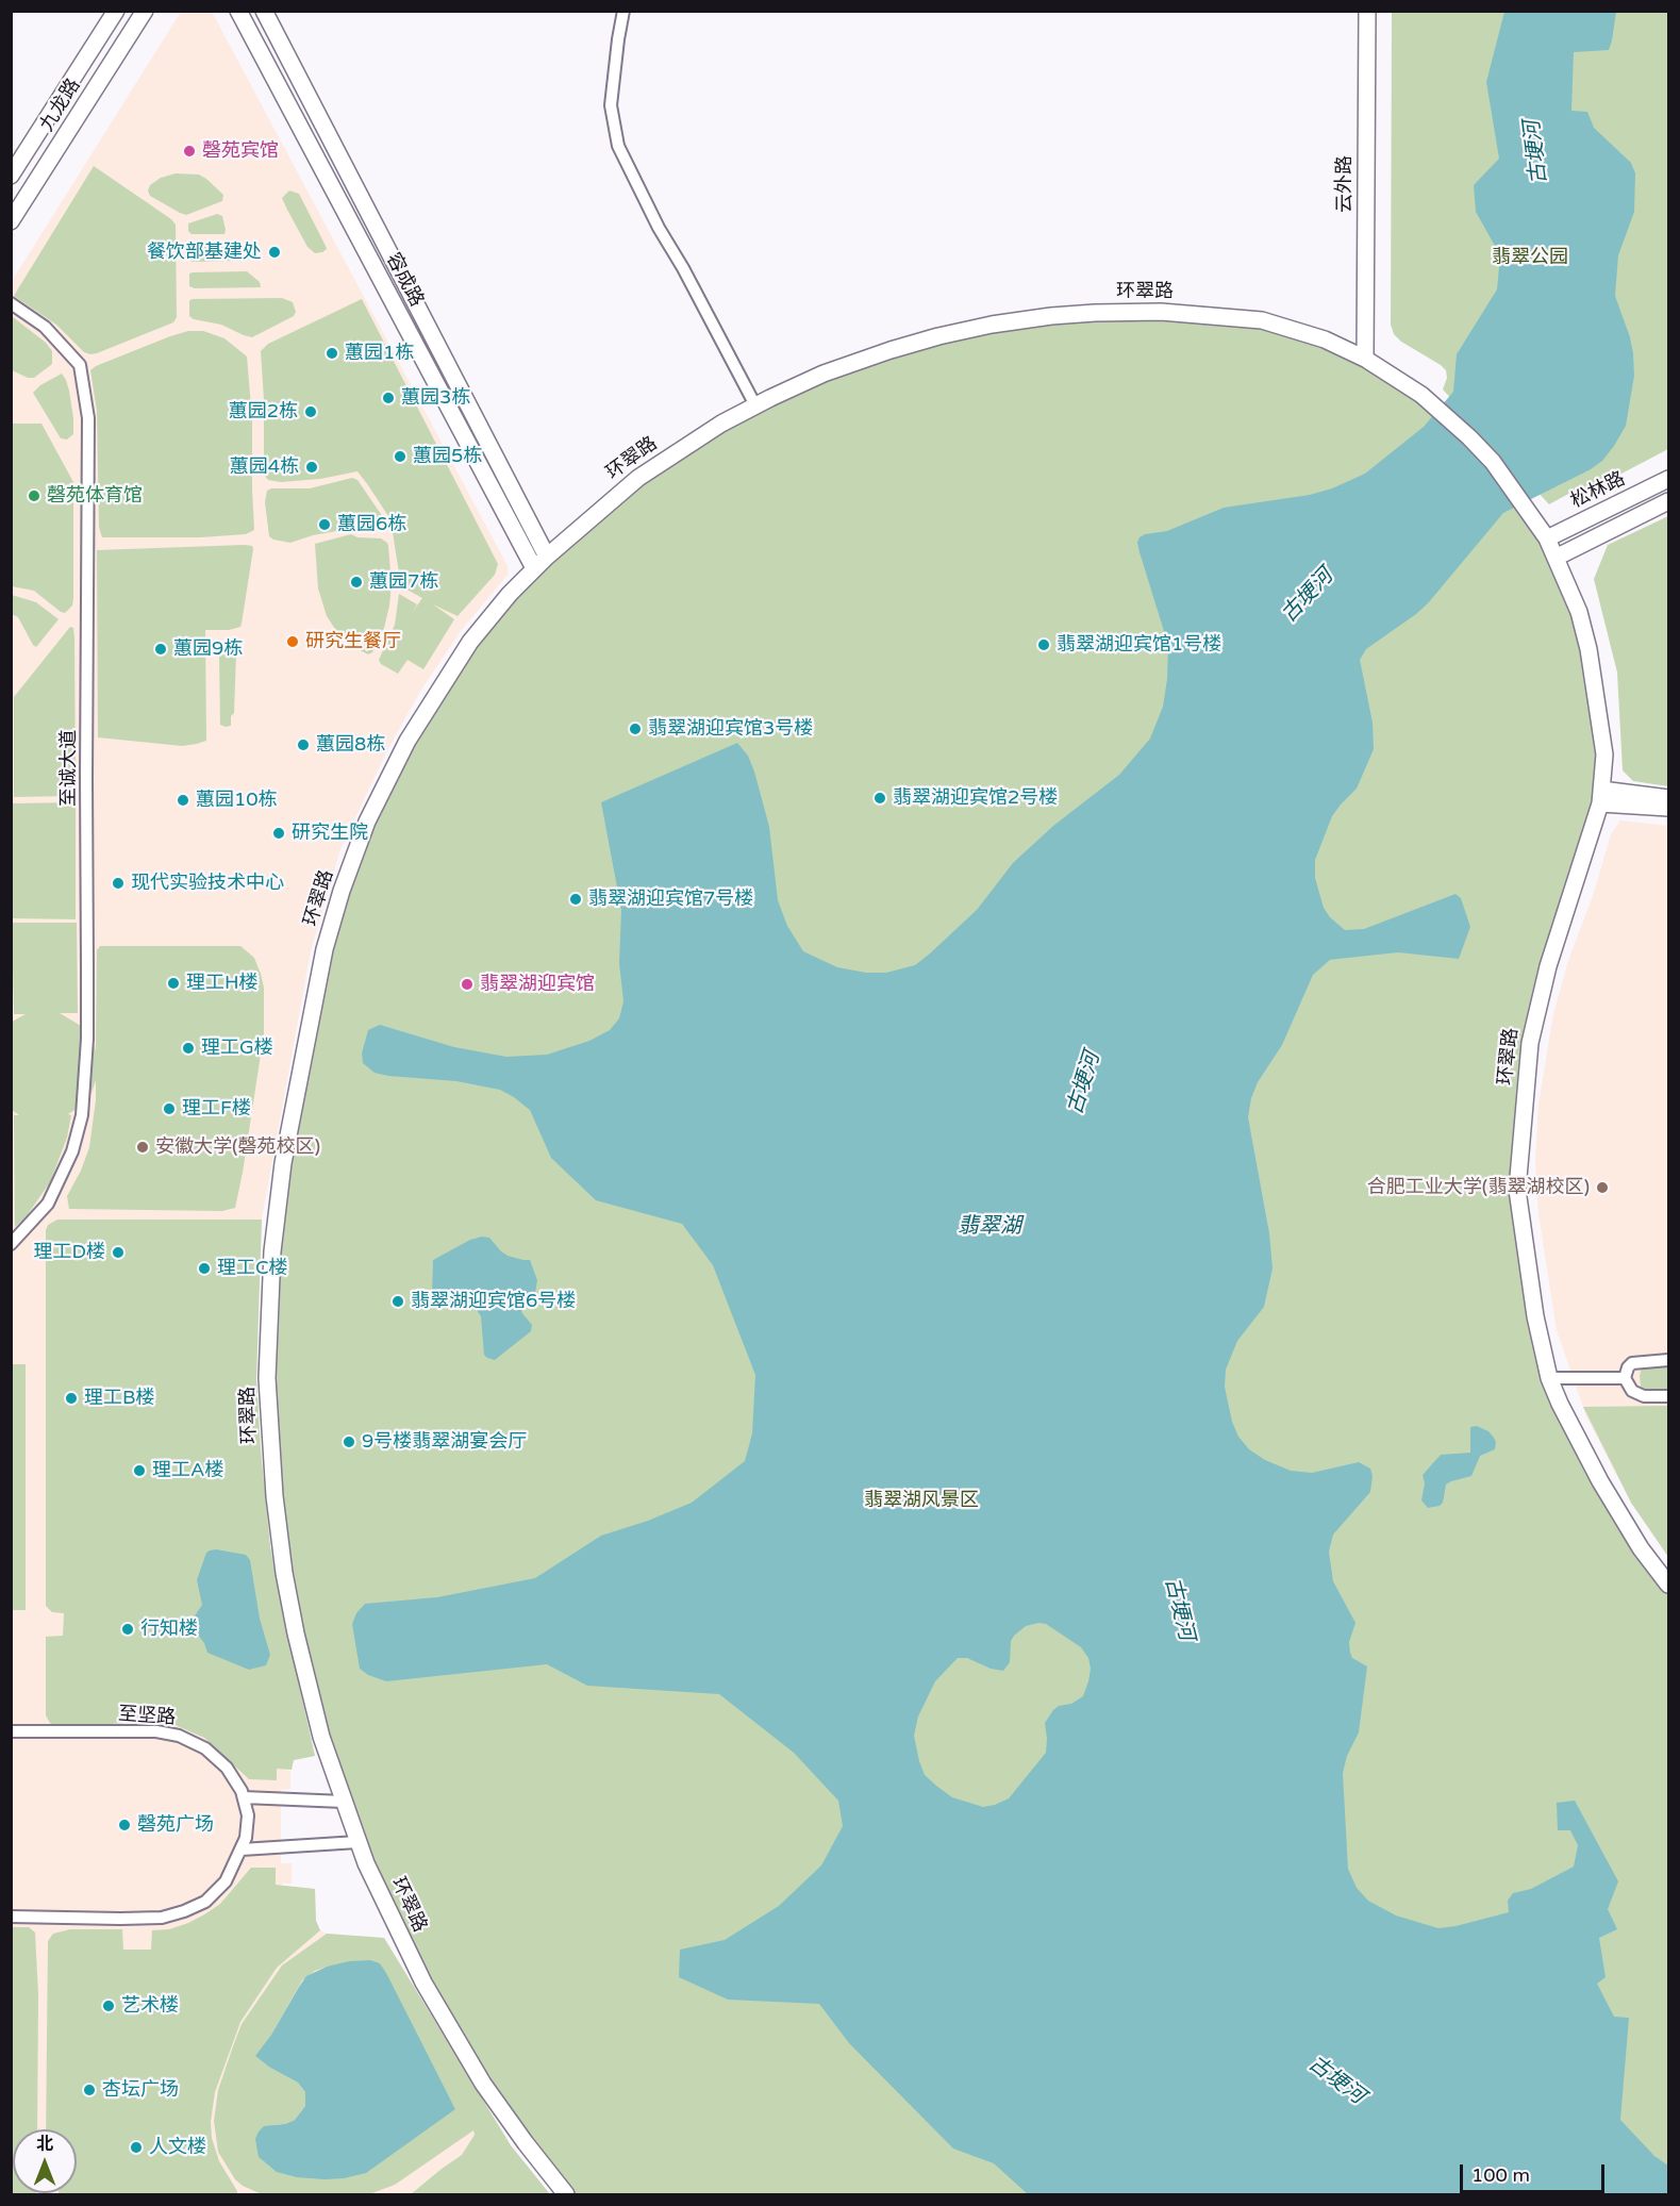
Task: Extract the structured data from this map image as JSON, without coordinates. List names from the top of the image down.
{
  "streets": {
    "street": [
      "九龙路",
      "云外路",
      "容成路",
      "环翠路",
      "松林路",
      "至诚大道",
      "至坚路"
    ]
  },
  "crossings": [
    ["云外路", "环翠路"],
    ["容成路", "环翠路"],
    ["环翠路", "松林路"]
  ],
  "water": ["古埂河", "翡翠湖"],
  "parks": ["翡翠公园", "翡翠湖风景区"],
  "places": [
    "磬苑宾馆",
    "餐饮部基建处",
    "蕙园1栋",
    "蕙园3栋",
    "蕙园2栋",
    "蕙园5栋",
    "蕙园4栋",
    "磬苑体育馆",
    "蕙园6栋",
    "蕙园7栋",
    "研究生餐厅",
    "翡翠湖迎宾馆1号楼",
    "蕙园9栋",
    "翡翠湖迎宾馆3号楼",
    "蕙园8栋",
    "翡翠湖迎宾馆2号楼",
    "蕙园10栋",
    "研究生院",
    "现代实验技术中心",
    "翡翠湖迎宾馆7号楼",
    "理工H楼",
    "翡翠湖迎宾馆",
    "理工G楼",
    "理工F楼",
    "安徽大学(磬苑校区)",
    "合肥工业大学(翡翠湖校区)",
    "理工D楼",
    "理工C楼",
    "翡翠湖迎宾馆6号楼",
    "理工B楼",
    "9号楼翡翠湖宴会厅",
    "理工A楼",
    "行知楼",
    "磬苑广场",
    "艺术楼",
    "杏坛广场",
    "人文楼"
  ],
  "scale_bar": "100 m",
  "north": "top"
}
